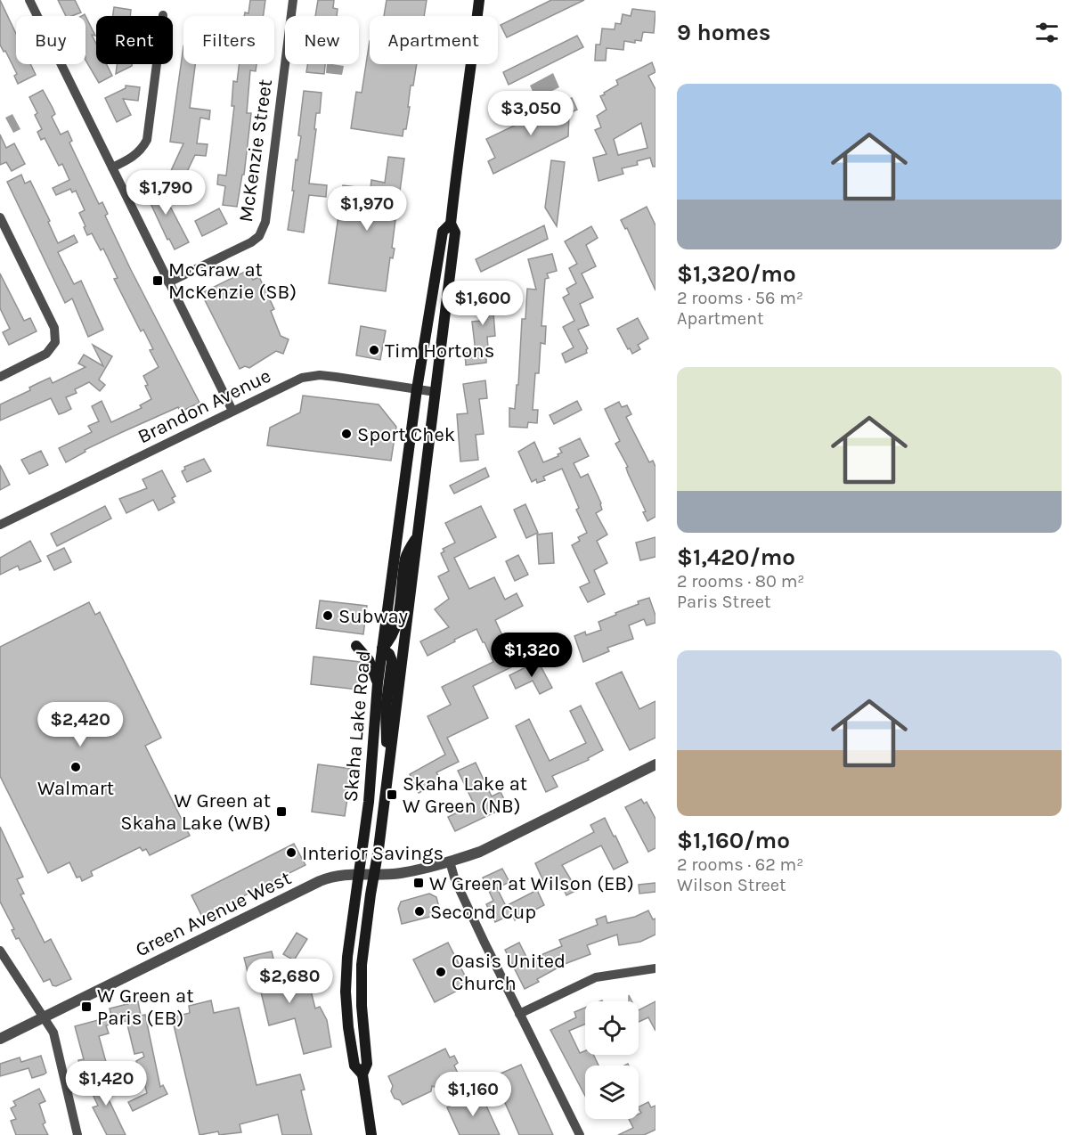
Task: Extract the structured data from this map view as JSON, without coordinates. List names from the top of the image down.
{
  "streets": {
    "main road": ["Skaha Lake Road"],
    "street": ["McKenzie Street", "Brandon Avenue", "Green Avenue West"]
  },
  "crossings": [
    ["Brandon Avenue", "Skaha Lake Road"],
    ["Skaha Lake Road", "Green Avenue West"]
  ],
  "places": {
    "transit": [
      "McGraw at McKenzie (SB)",
      "Skaha Lake at W Green (NB)",
      "W Green at Skaha Lake (WB)",
      "W Green at Wilson (EB)",
      "W Green at Paris (EB)"
    ],
    "other": [
      "Tim Hortons",
      "Sport Chek",
      "Subway",
      "Walmart",
      "Interior Savings",
      "Second Cup",
      "Oasis United Church"
    ]
  },
  "page": {
    "heading": "9 homes",
    "chip": [
      "Buy",
      "Rent",
      "Filters",
      "New",
      "Apartment"
    ],
    "list": [
      {
        "name": "$1,320/mo",
        "note": "2 rooms · 56 m² · Apartment"
      },
      {
        "name": "$1,420/mo",
        "note": "2 rooms · 80 m² · Paris Street"
      },
      {
        "name": "$1,160/mo",
        "note": "2 rooms · 62 m² · Wilson Street"
      }
    ],
    "price": [
      "$3,050",
      "$1,790",
      "$1,970",
      "$1,600",
      "$1,320",
      "$2,420",
      "$2,680",
      "$1,420",
      "$1,160"
    ]
  }
}
